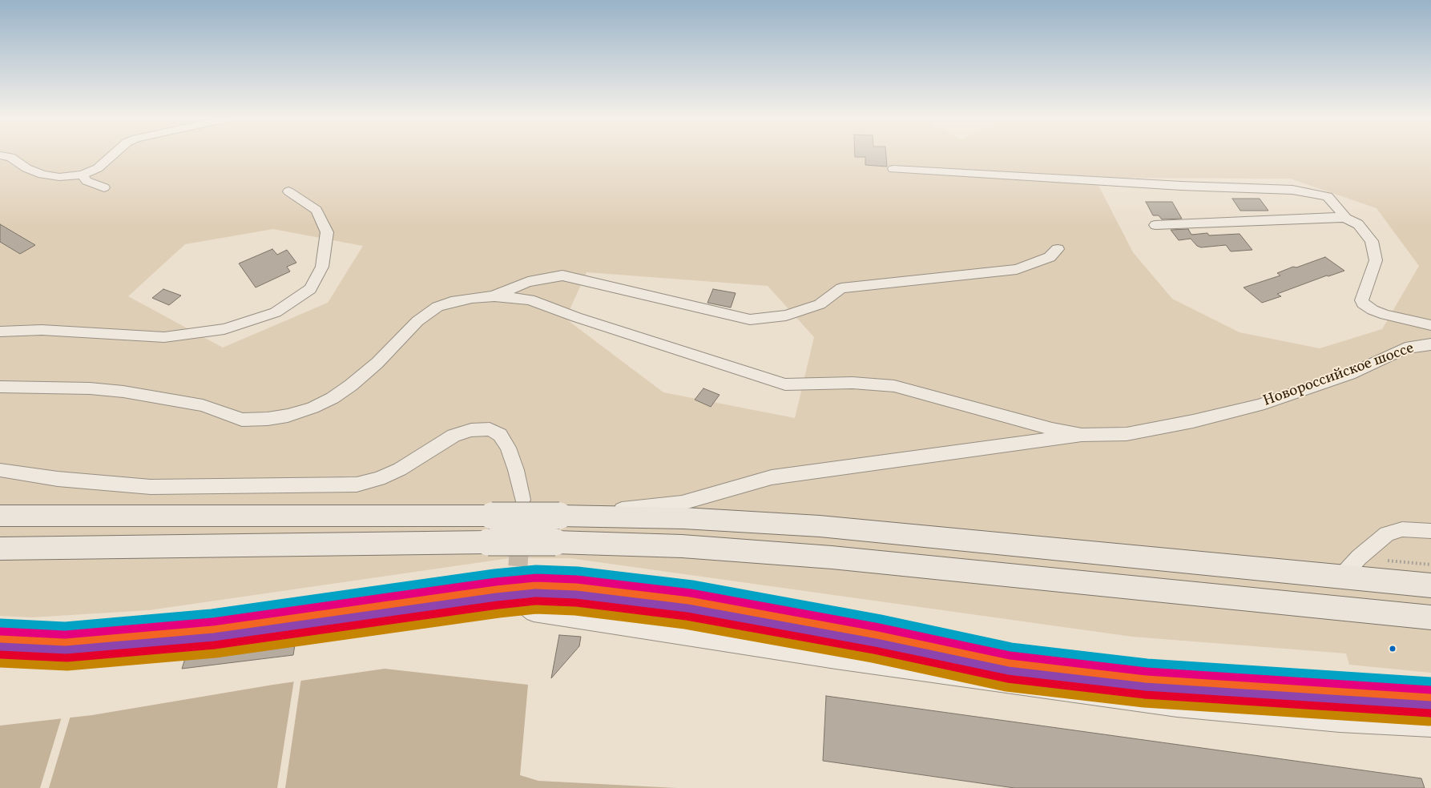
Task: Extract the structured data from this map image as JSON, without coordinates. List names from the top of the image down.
{
  "streets": {
    "street": ["Новороссийское шоссе"]
  }
}
